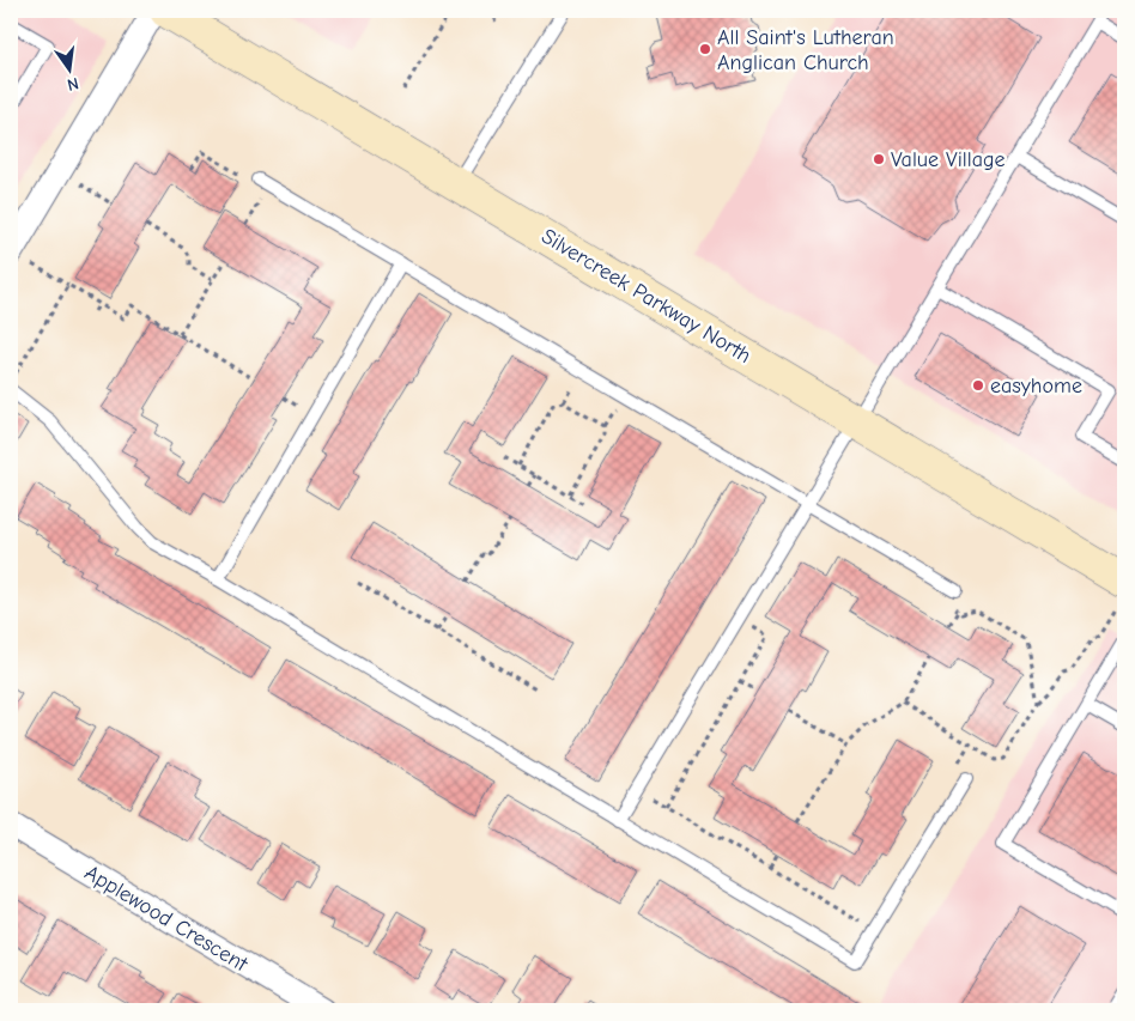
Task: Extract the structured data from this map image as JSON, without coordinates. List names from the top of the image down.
{
  "streets": {
    "main road": ["Silvercreek Parkway North"],
    "street": ["Applewood Crescent"]
  },
  "places": ["All Saint's Lutheran Anglican Church", "Value Village", "easyhome"],
  "north": "bottom"
}
